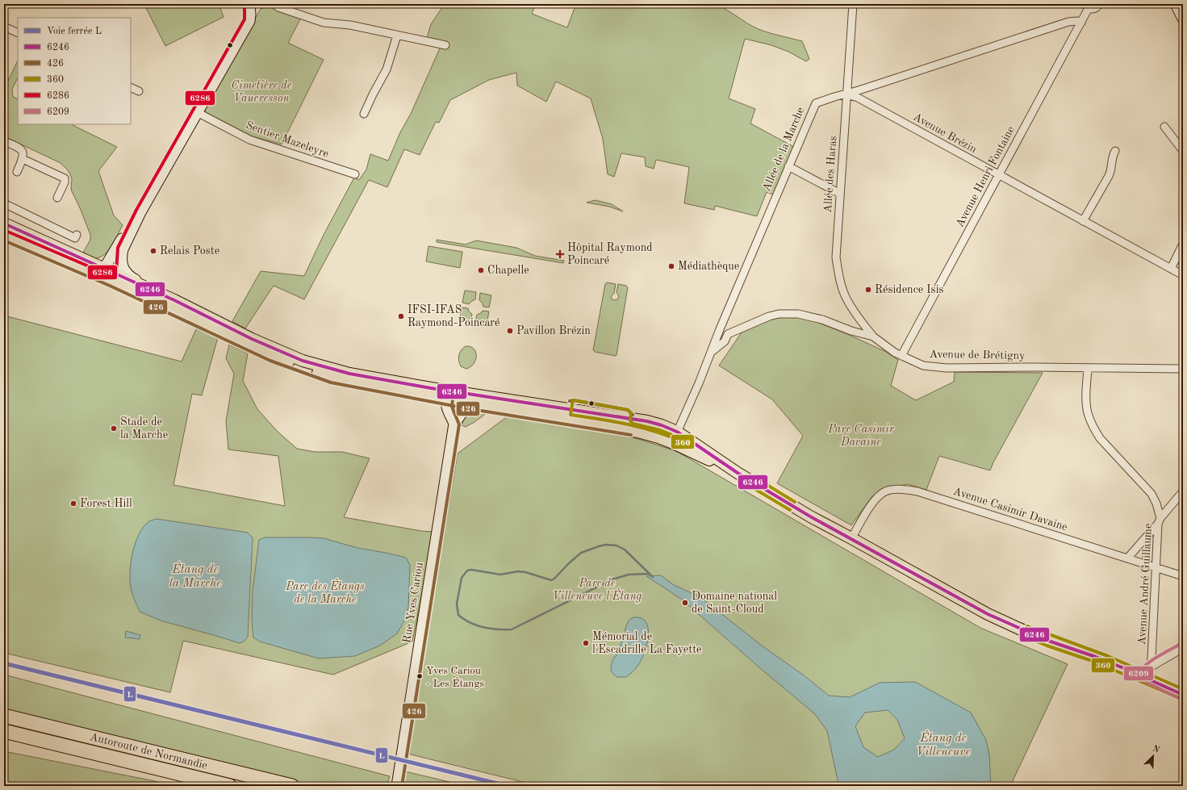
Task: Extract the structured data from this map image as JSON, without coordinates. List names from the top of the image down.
{
  "streets": {
    "highway": ["Autoroute de Normandie"],
    "street": [
      "Avenue Brézin",
      "Sentier Mazeleyre",
      "Allée de la Marche",
      "Allée des Haras",
      "Avenue Henri Fontaine",
      "Avenue de Brétigny",
      "Avenue Casimir Davaine",
      "Avenue André Guillaume",
      "Rue Yves Cariou"
    ]
  },
  "crossings": [
    ["Avenue Brézin", "Allée de la Marche"],
    ["Avenue Brézin", "Allée des Haras"],
    ["Avenue Brézin", "Avenue Henri Fontaine"],
    ["Allée de la Marche", "Allée des Haras"],
    ["Allée de la Marche", "Avenue Henri Fontaine"],
    ["Allée de la Marche", "Avenue de Brétigny"],
    ["Allée des Haras", "Avenue de Brétigny"],
    ["Avenue Henri Fontaine", "Avenue de Brétigny"],
    ["Avenue Casimir Davaine", "Avenue André Guillaume"]
  ],
  "water": ["Étang de la Marche", "Étang de Villeneuve"],
  "parks": [
    "Cimetière de Vaucresson",
    "Parc Casimir Davaine",
    "Parc de Villeneuve l'Étang",
    "Parc des Étangs de la Marche"
  ],
  "places": {
    "other": [
      "Relais Poste",
      "Médiathèque",
      "Chapelle",
      "Résidence Isis",
      "IFSI-IFAS Raymond-Poincaré",
      "Pavillon Brézin",
      "Stade de la Marche",
      "Forest Hill",
      "Domaine national de Saint-Cloud",
      "Mémorial de l'Escadrille La Fayette",
      "Yves Cariou - Les Étangs"
    ],
    "health": ["Hôpital Raymond Poincaré"]
  },
  "lines": [
    "transit line 6286",
    "transit line 6246",
    "transit line 426",
    "transit line 360",
    "transit line 6209",
    "rail line L"
  ],
  "legend": [
    "Voie ferrée L",
    "6246",
    "426",
    "360",
    "6286",
    "6209"
  ],
  "north": "top right"
}
